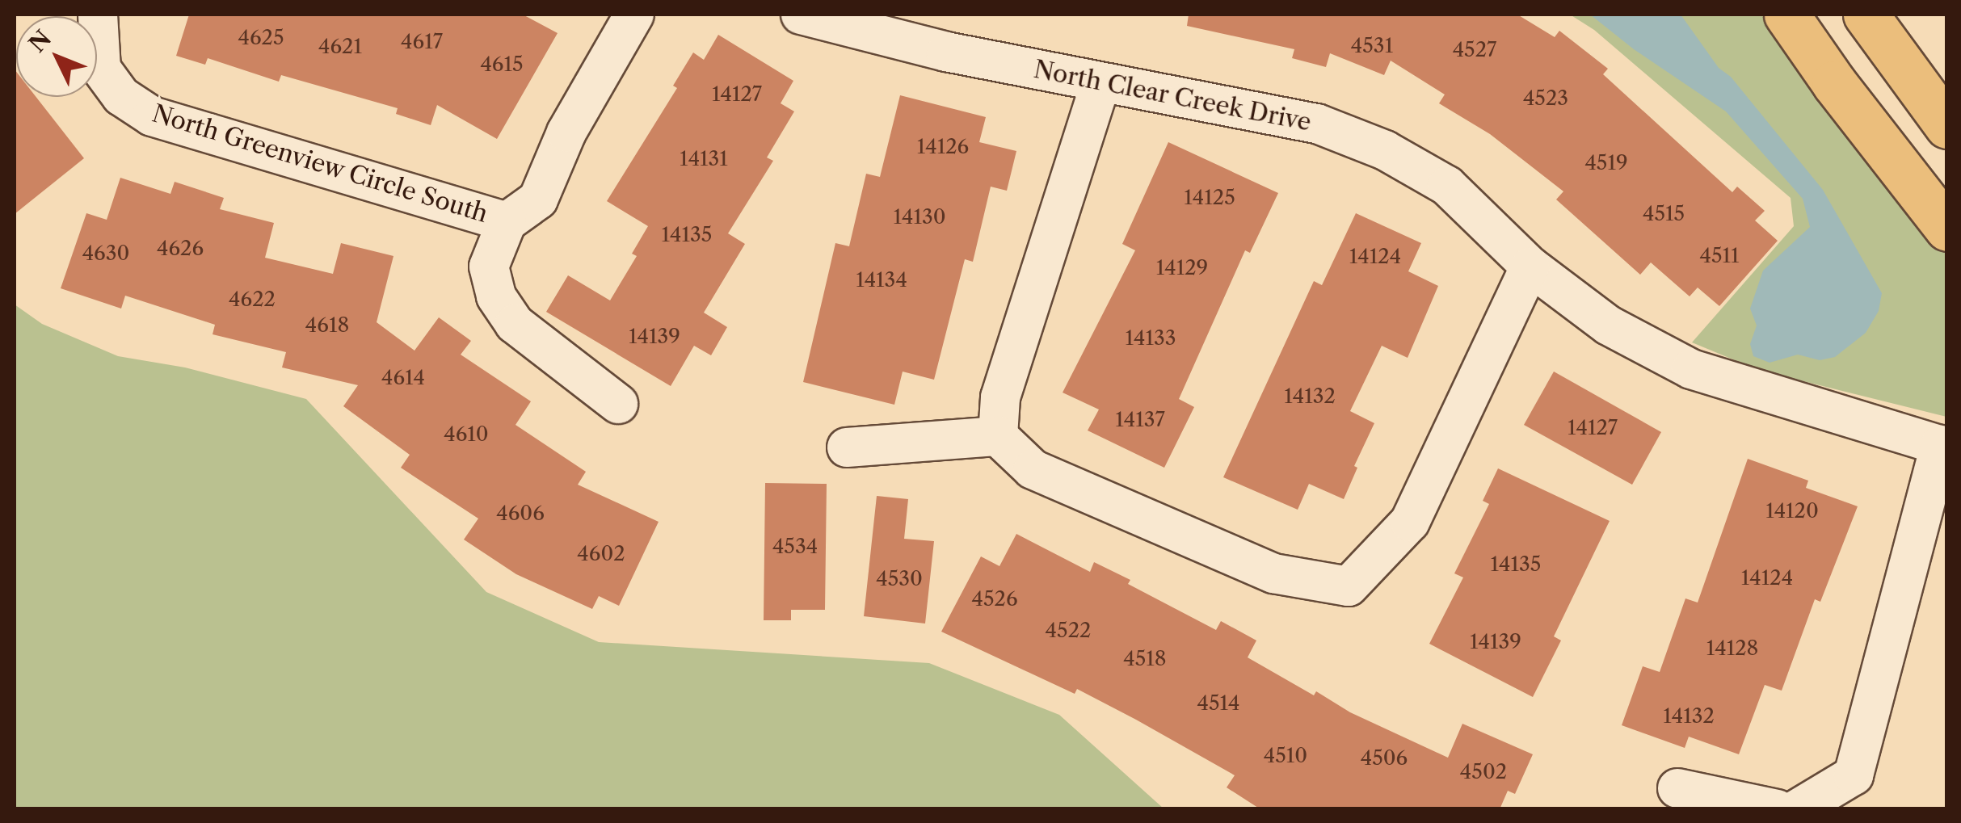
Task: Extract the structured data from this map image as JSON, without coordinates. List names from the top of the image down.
{
  "streets": {
    "street": ["North Clear Creek Drive", "North Greenview Circle South"]
  },
  "house_numbers": [
    "4625",
    "4617",
    "4531",
    "4621",
    "4527",
    "4615",
    "14127",
    "4523",
    "14126",
    "14131",
    "4519",
    "14125",
    "4515",
    "14130",
    "14135",
    "4626",
    "4630",
    "4511",
    "14124",
    "14129",
    "14134",
    "4622",
    "4618",
    "14139",
    "14133",
    "4614",
    "14132",
    "14137",
    "14127",
    "4610",
    "14120",
    "4606",
    "4534",
    "4602",
    "14135",
    "14124",
    "4530",
    "4526",
    "4522",
    "14139",
    "14128",
    "4518",
    "4514",
    "14132",
    "4510",
    "4506",
    "4502"
  ],
  "north": "top left"
}
